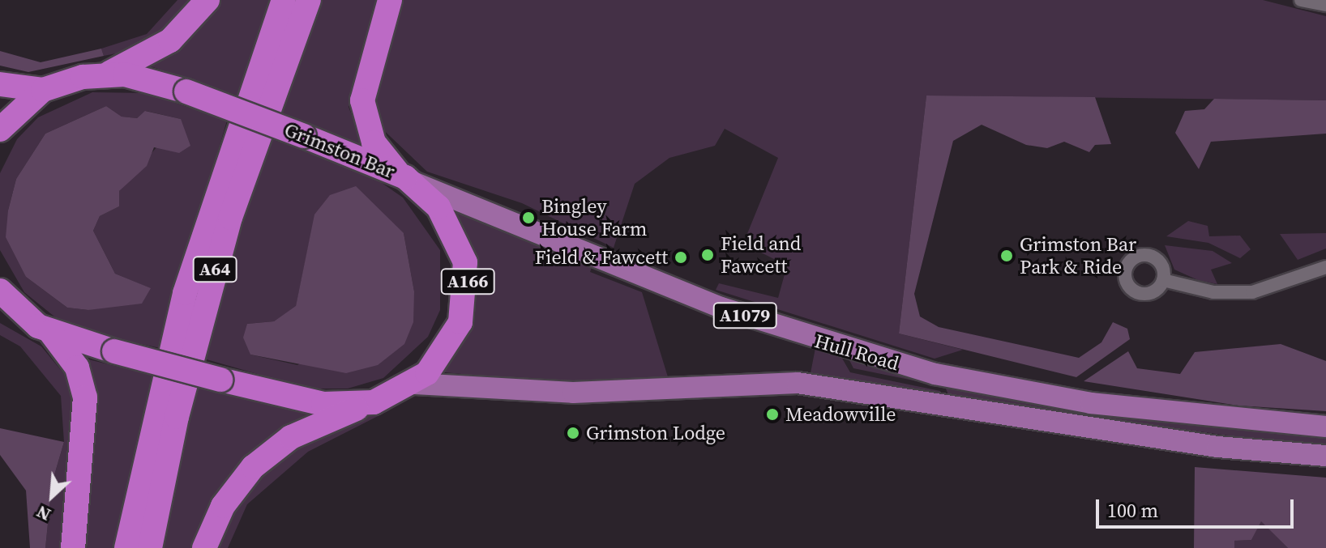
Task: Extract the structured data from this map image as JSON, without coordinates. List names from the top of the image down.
{
  "streets": {
    "highway": ["Grimston Bar", "A64", "A166"],
    "main road": ["A1079", "Hull Road"]
  },
  "crossings": [
    ["Grimston Bar", "A166"],
    ["Grimston Bar", "Hull Road"]
  ],
  "places": [
    "Bingley House Farm",
    "Field and Fawcett",
    "Grimston Bar Park & Ride",
    "Field & Fawcett",
    "Meadowville",
    "Grimston Lodge"
  ],
  "scale_bar": "100 m",
  "north": "bottom left"
}
